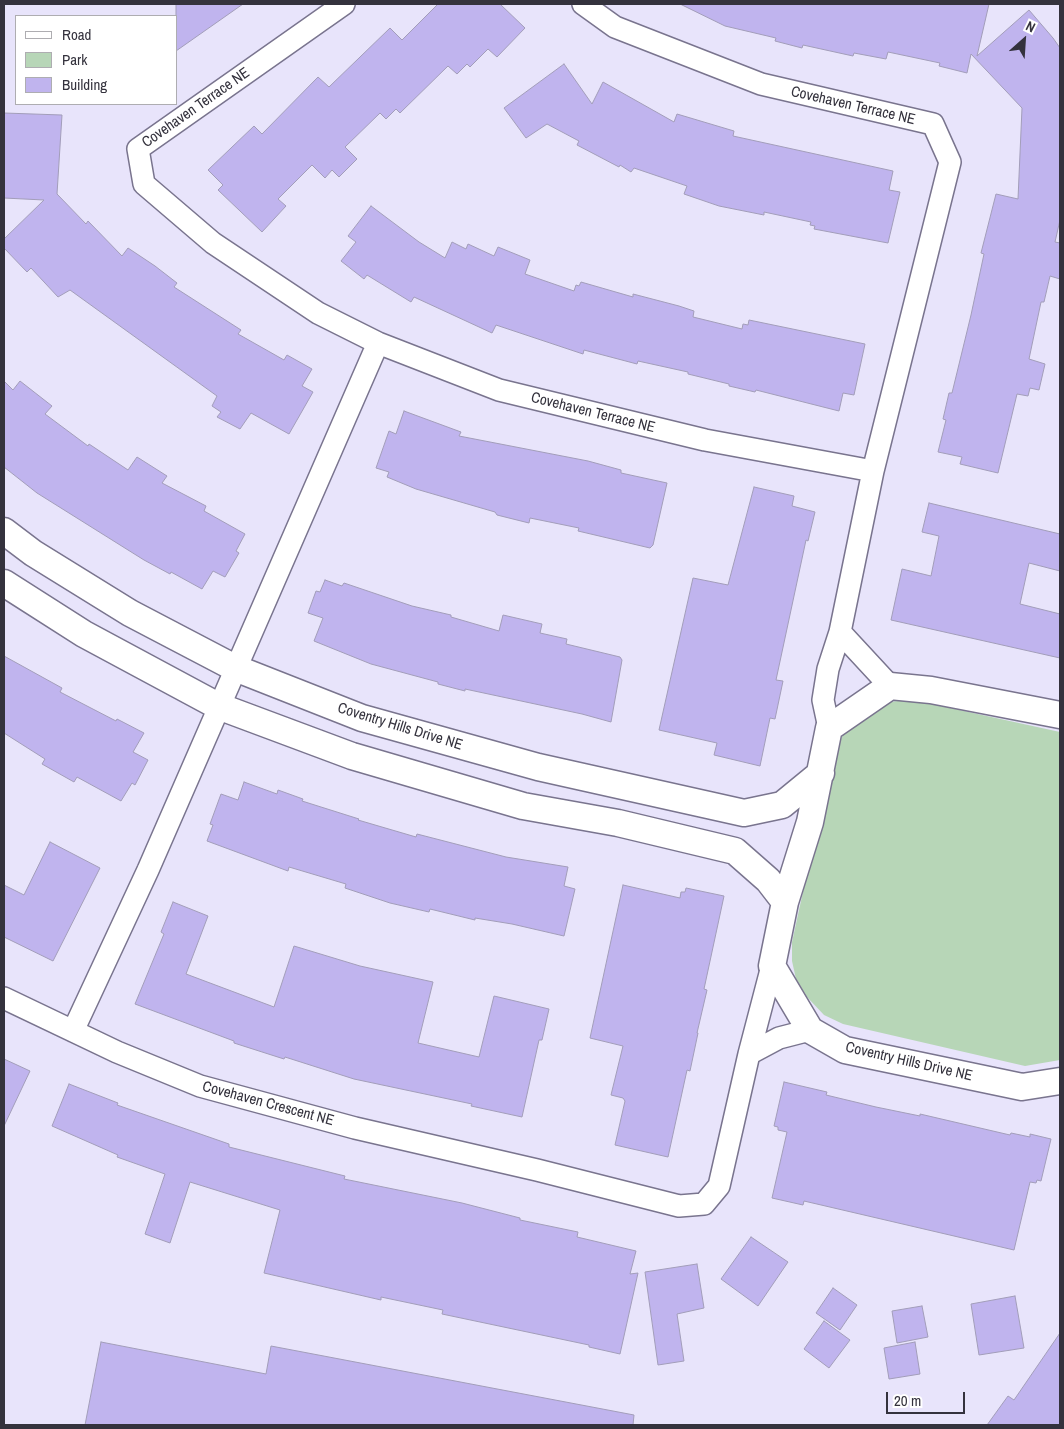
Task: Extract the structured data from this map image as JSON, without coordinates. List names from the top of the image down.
{
  "streets": {
    "street": ["Covehaven Terrace NE", "Coventry Hills Drive NE", "Covehaven Crescent NE"]
  },
  "crossings": [
    ["Coventry Hills Drive NE", "Covehaven Crescent NE"]
  ],
  "legend": ["Road", "Park", "Building"],
  "scale_bar": "20 m",
  "north": "top right"
}
